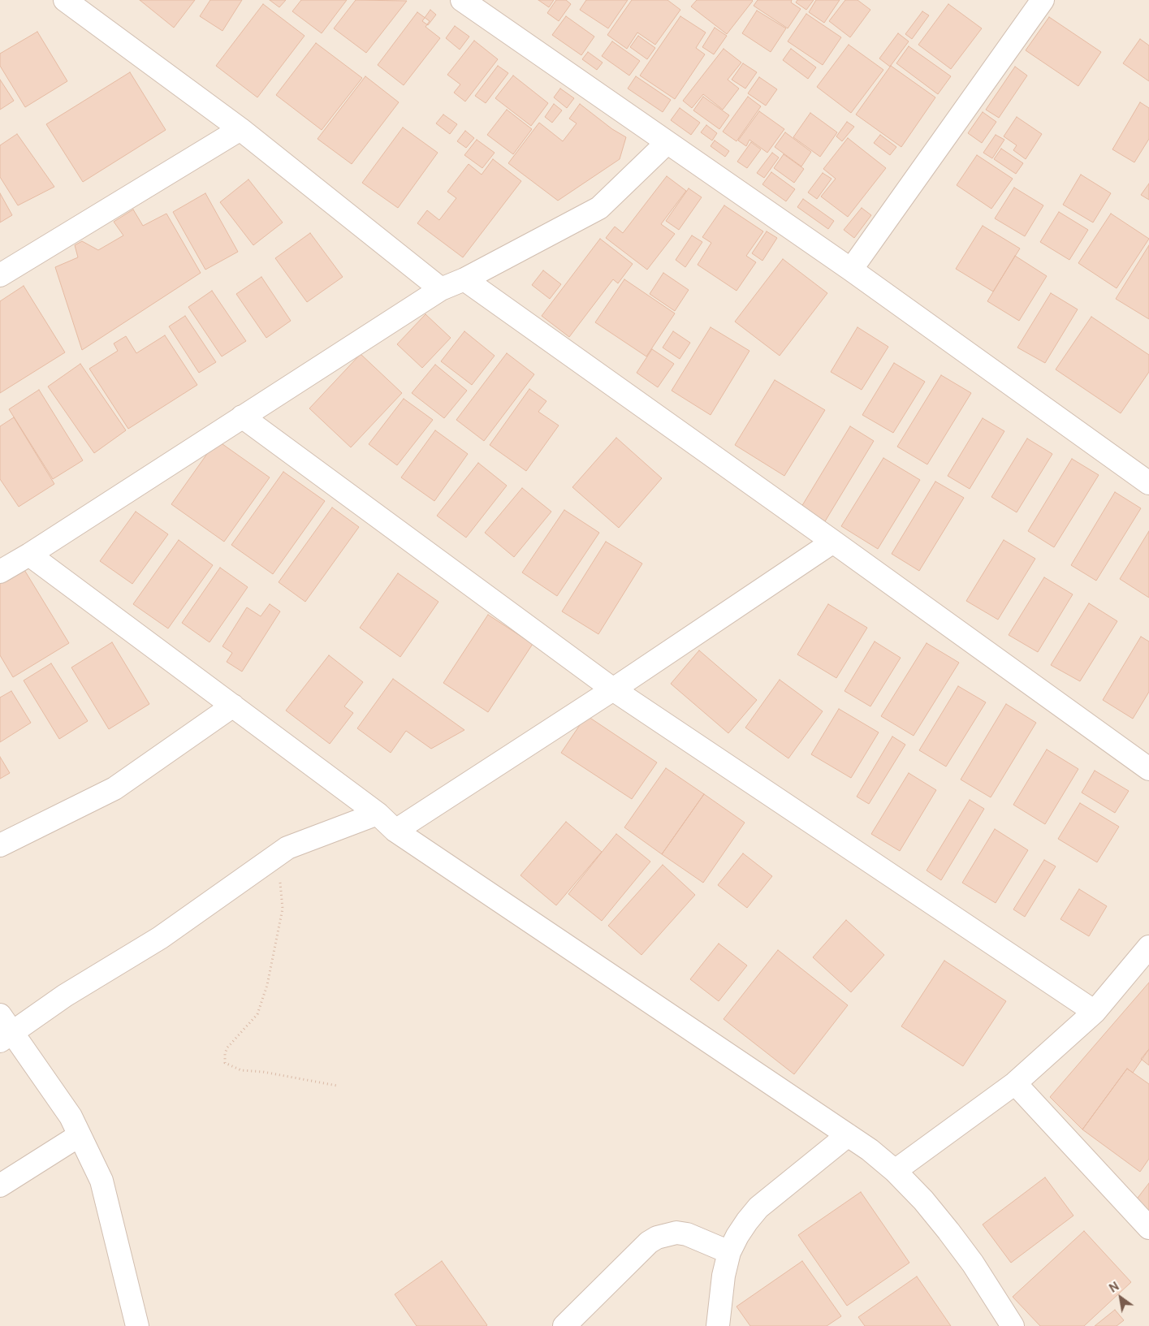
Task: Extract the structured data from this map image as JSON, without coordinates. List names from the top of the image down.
{
  "north": "top left"
}
